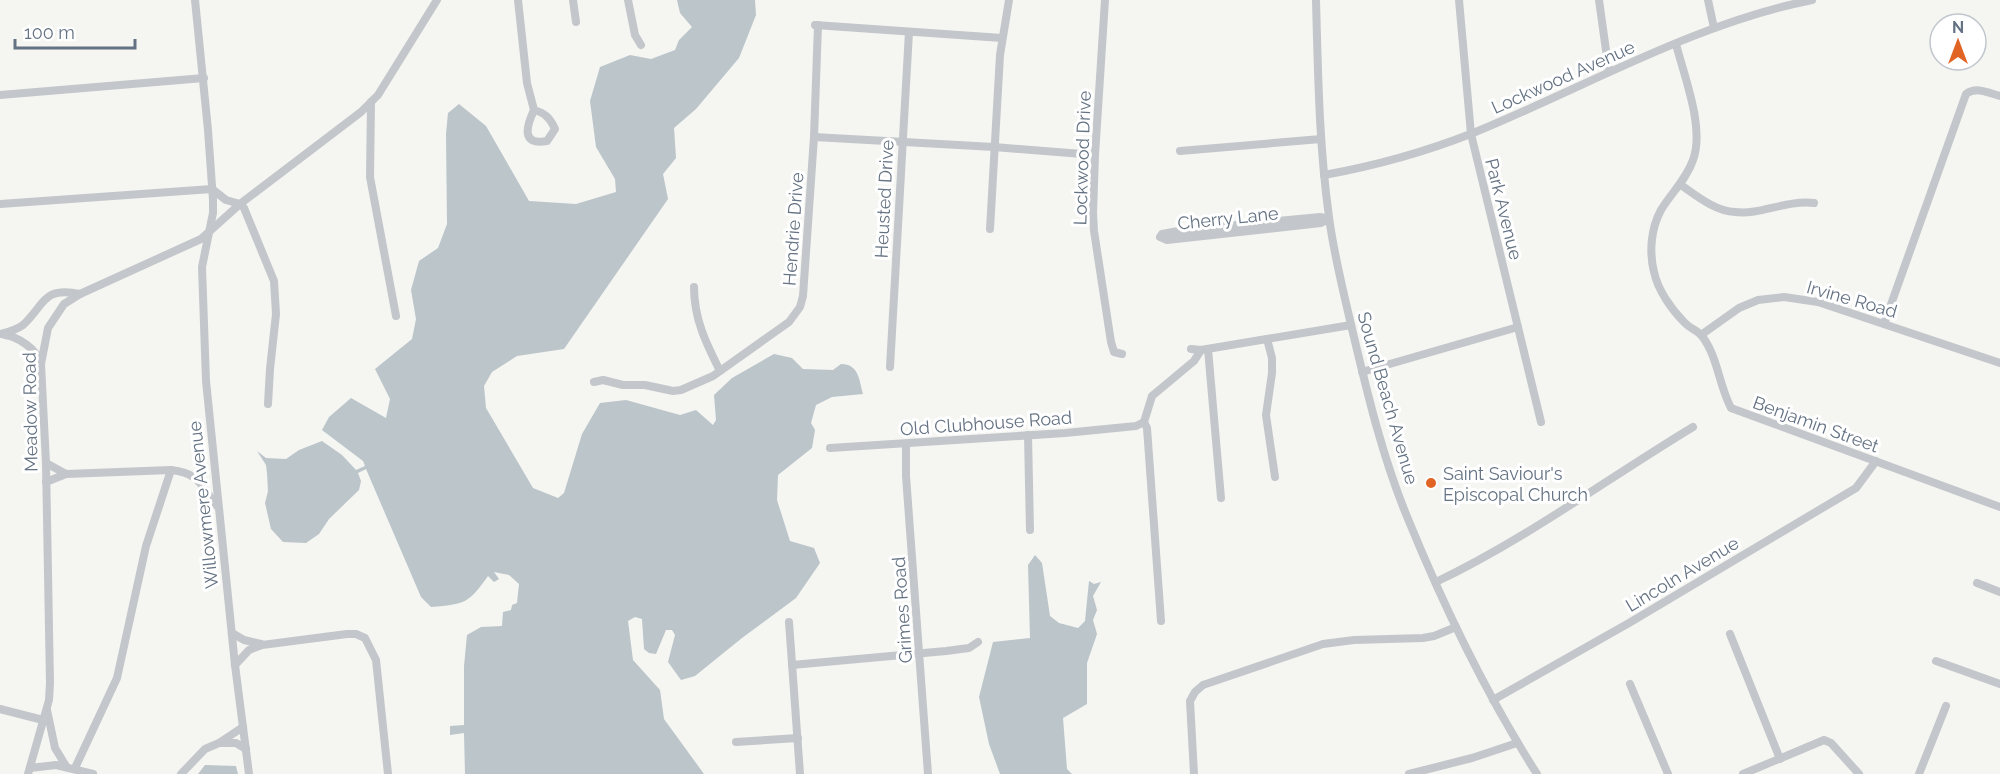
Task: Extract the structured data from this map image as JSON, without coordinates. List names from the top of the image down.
{
  "streets": {
    "street": [
      "Lockwood Avenue",
      "Lockwood Drive",
      "Heusted Drive",
      "Park Avenue",
      "Cherry Lane",
      "Hendrie Drive",
      "Irvine Road",
      "Sound Beach Avenue",
      "Meadow Road",
      "Old Clubhouse Road",
      "Benjamin Street",
      "Willowmere Avenue",
      "Lincoln Avenue",
      "Grimes Road"
    ]
  },
  "crossings": [
    ["Lockwood Avenue", "Park Avenue"],
    ["Lockwood Avenue", "Sound Beach Avenue"],
    ["Lockwood Avenue", "Benjamin Street"],
    ["Heusted Drive", "Hendrie Drive"],
    ["Cherry Lane", "Sound Beach Avenue"],
    ["Irvine Road", "Benjamin Street"],
    ["Sound Beach Avenue", "Lincoln Avenue"],
    ["Meadow Road", "Willowmere Avenue"],
    ["Old Clubhouse Road", "Grimes Road"],
    ["Benjamin Street", "Lincoln Avenue"]
  ],
  "places": ["Saint Saviour's Episcopal Church"],
  "scale_bar": "100 m",
  "north": "top"
}
